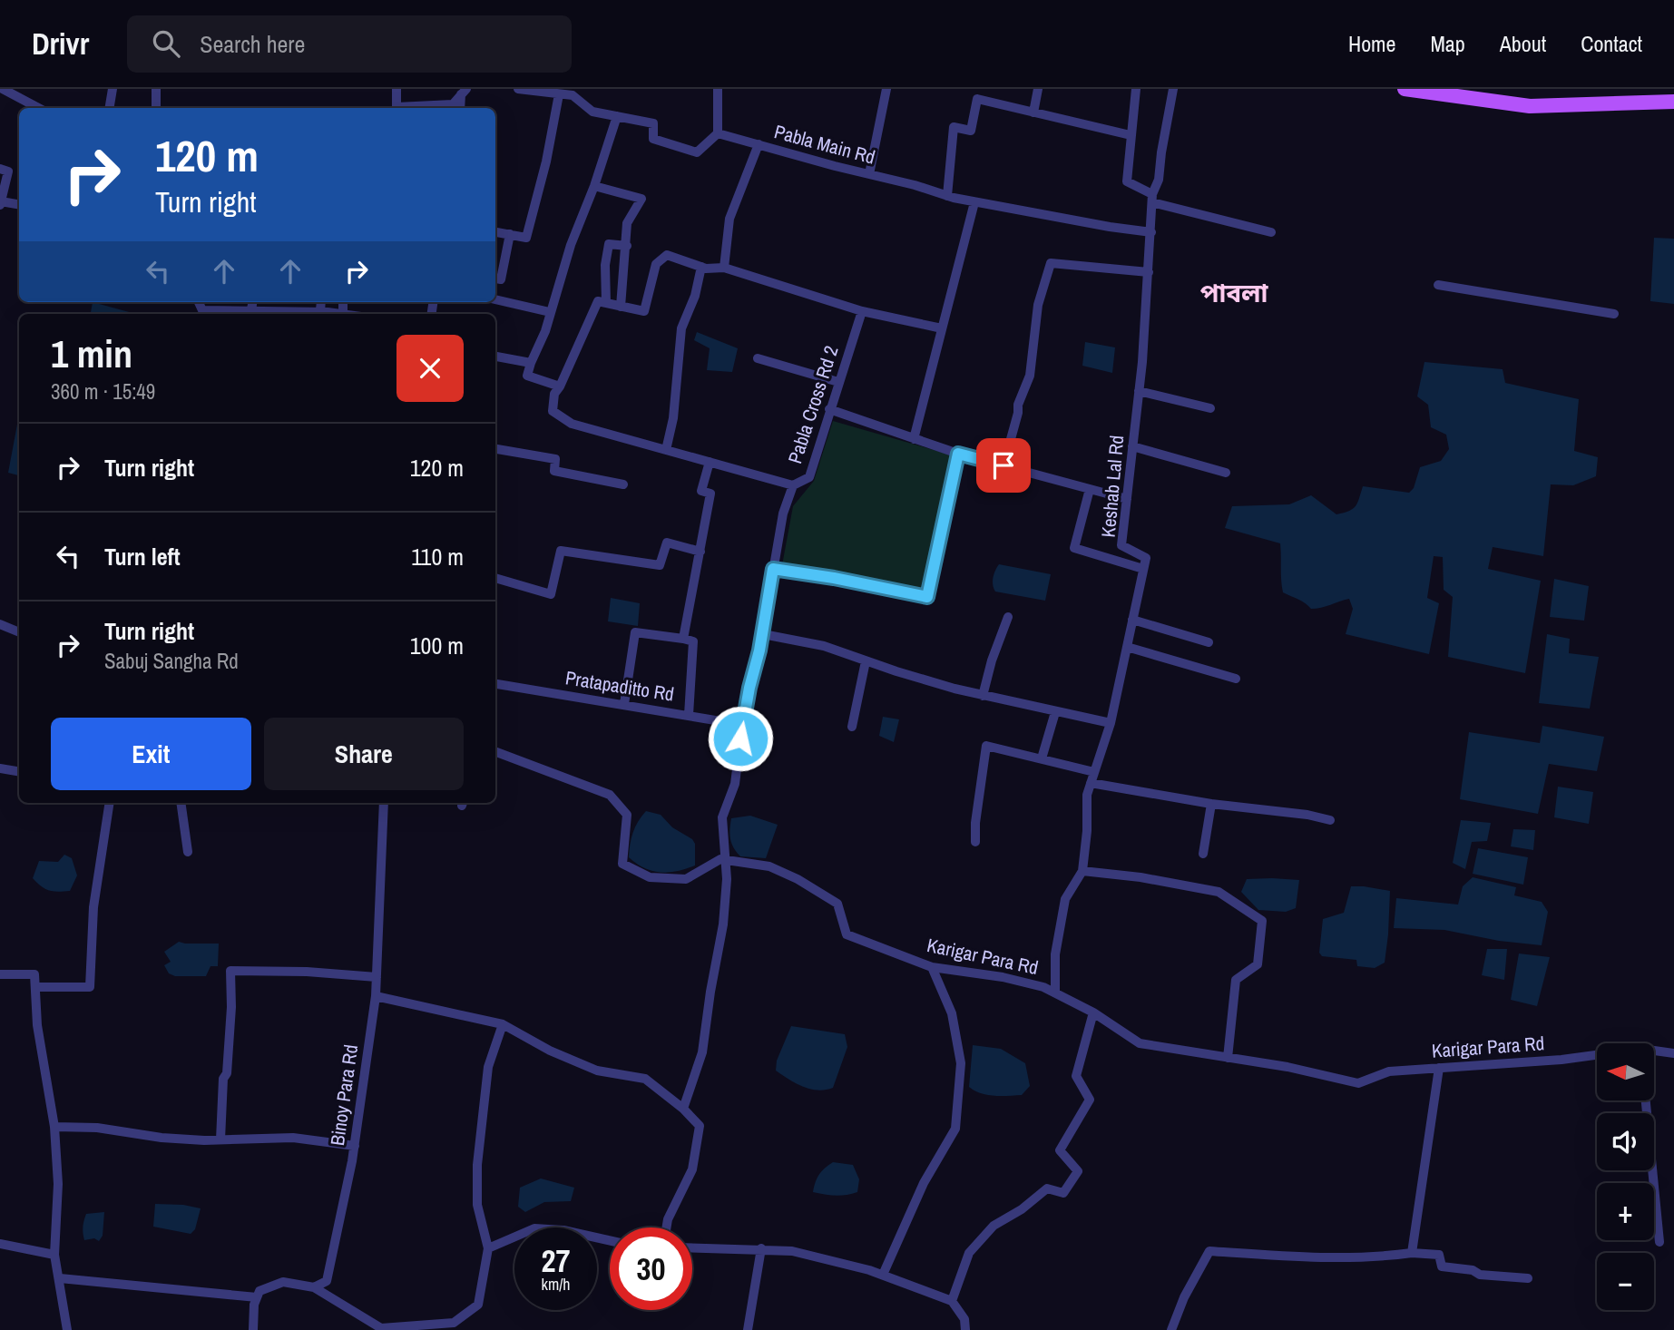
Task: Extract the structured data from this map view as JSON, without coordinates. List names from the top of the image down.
{
  "streets": {
    "street": [
      "Pabla Main Rd",
      "Pabla Cross Rd 2",
      "Keshab Lal Rd",
      "Pratapaditto Rd",
      "Karigar Para Rd",
      "Binoy Para Rd"
    ]
  },
  "crossings": [
    ["Pabla Main Rd", "Keshab Lal Rd"]
  ],
  "districts": ["পাবলা"],
  "north": "left",
  "page": {
    "header": "Drivr",
    "search": "Search here",
    "nav": [
      "Home",
      "Map",
      "About",
      "Contact"
    ],
    "turn": ["120 m", "Turn right"],
    "heading": ["1 min", "360 m · 15:49"],
    "list": [
      {
        "name": "Turn right",
        "value": "120 m"
      },
      {
        "name": "Turn left",
        "value": "110 m"
      },
      {
        "name": "Turn right",
        "note": "Sabuj Sangha Rd",
        "value": "100 m"
      }
    ],
    "buttons": ["Exit", "Share"],
    "map_buttons": ["+", "−"],
    "speed": "27 km/h",
    "limit": "30"
  }
}
